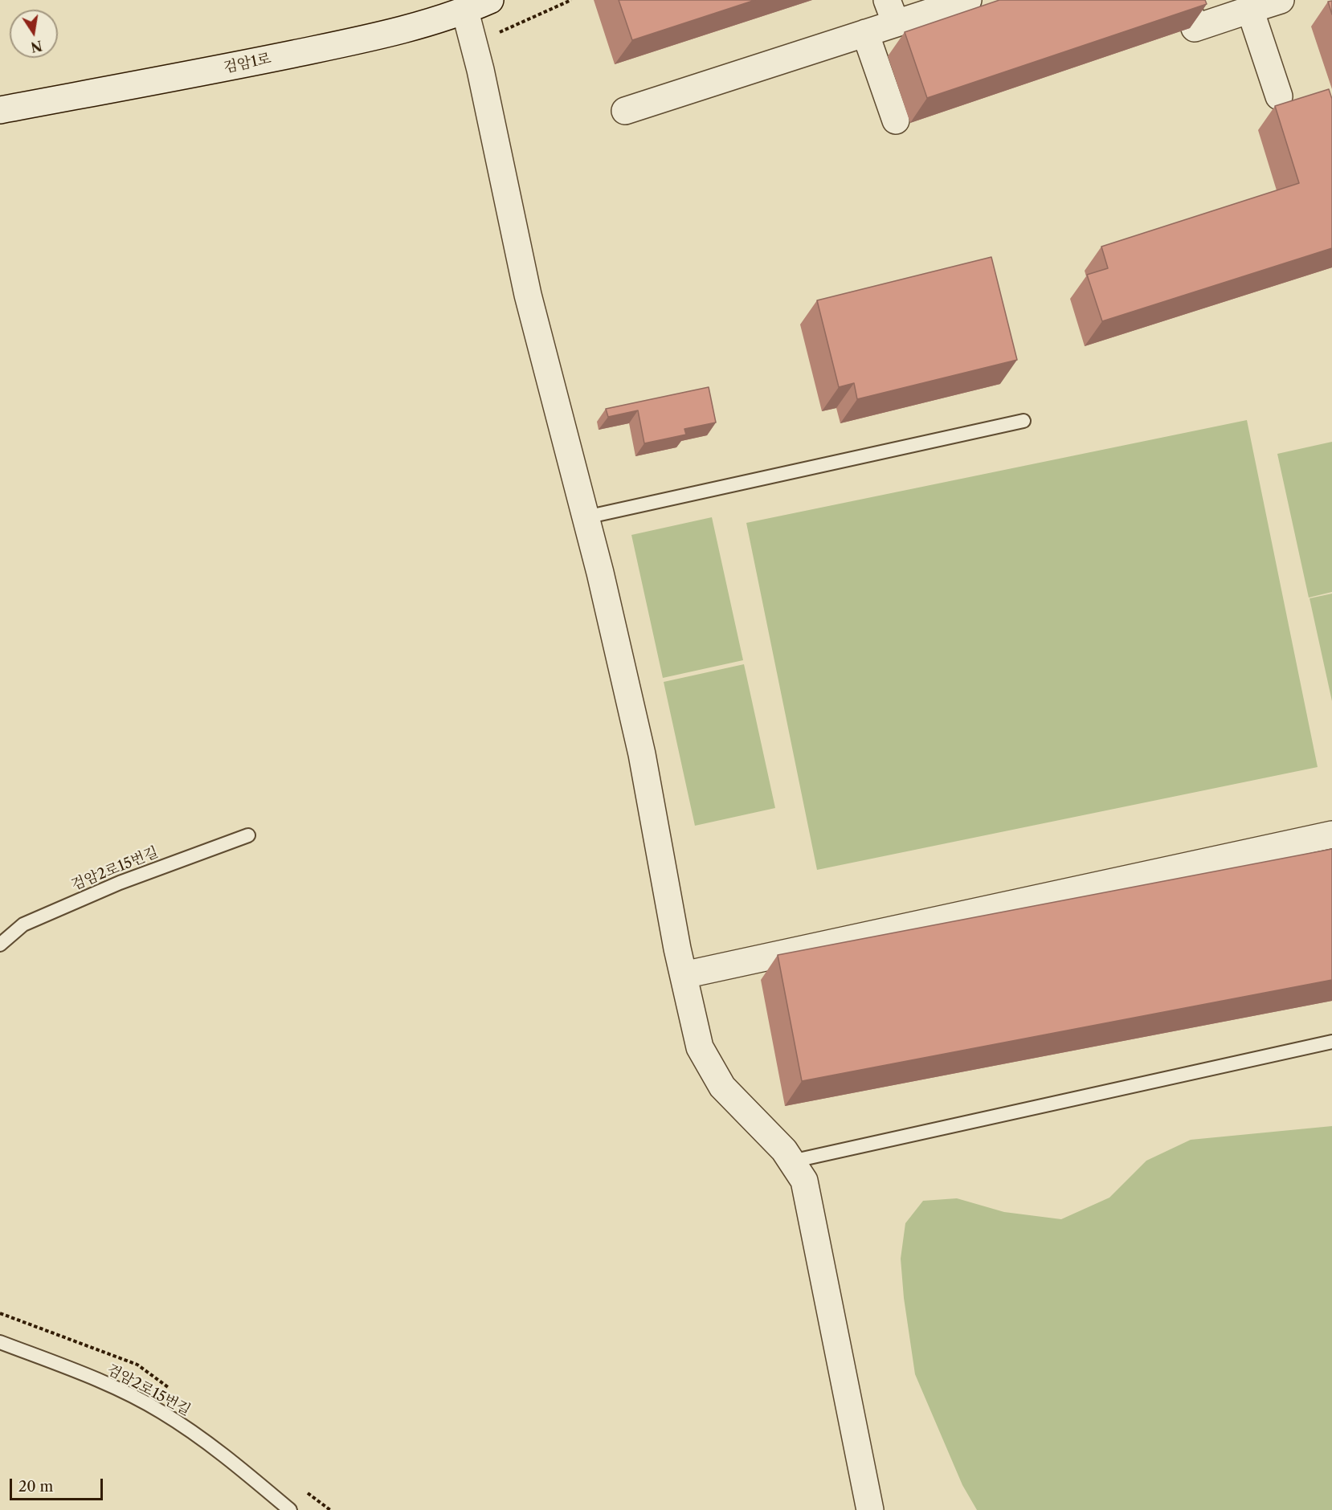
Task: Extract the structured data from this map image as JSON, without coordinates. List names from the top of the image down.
{
  "streets": {
    "street": ["검암1로"],
    "lane": ["검암2로15번길"]
  },
  "scale_bar": "20 m",
  "north": "bottom"
}
